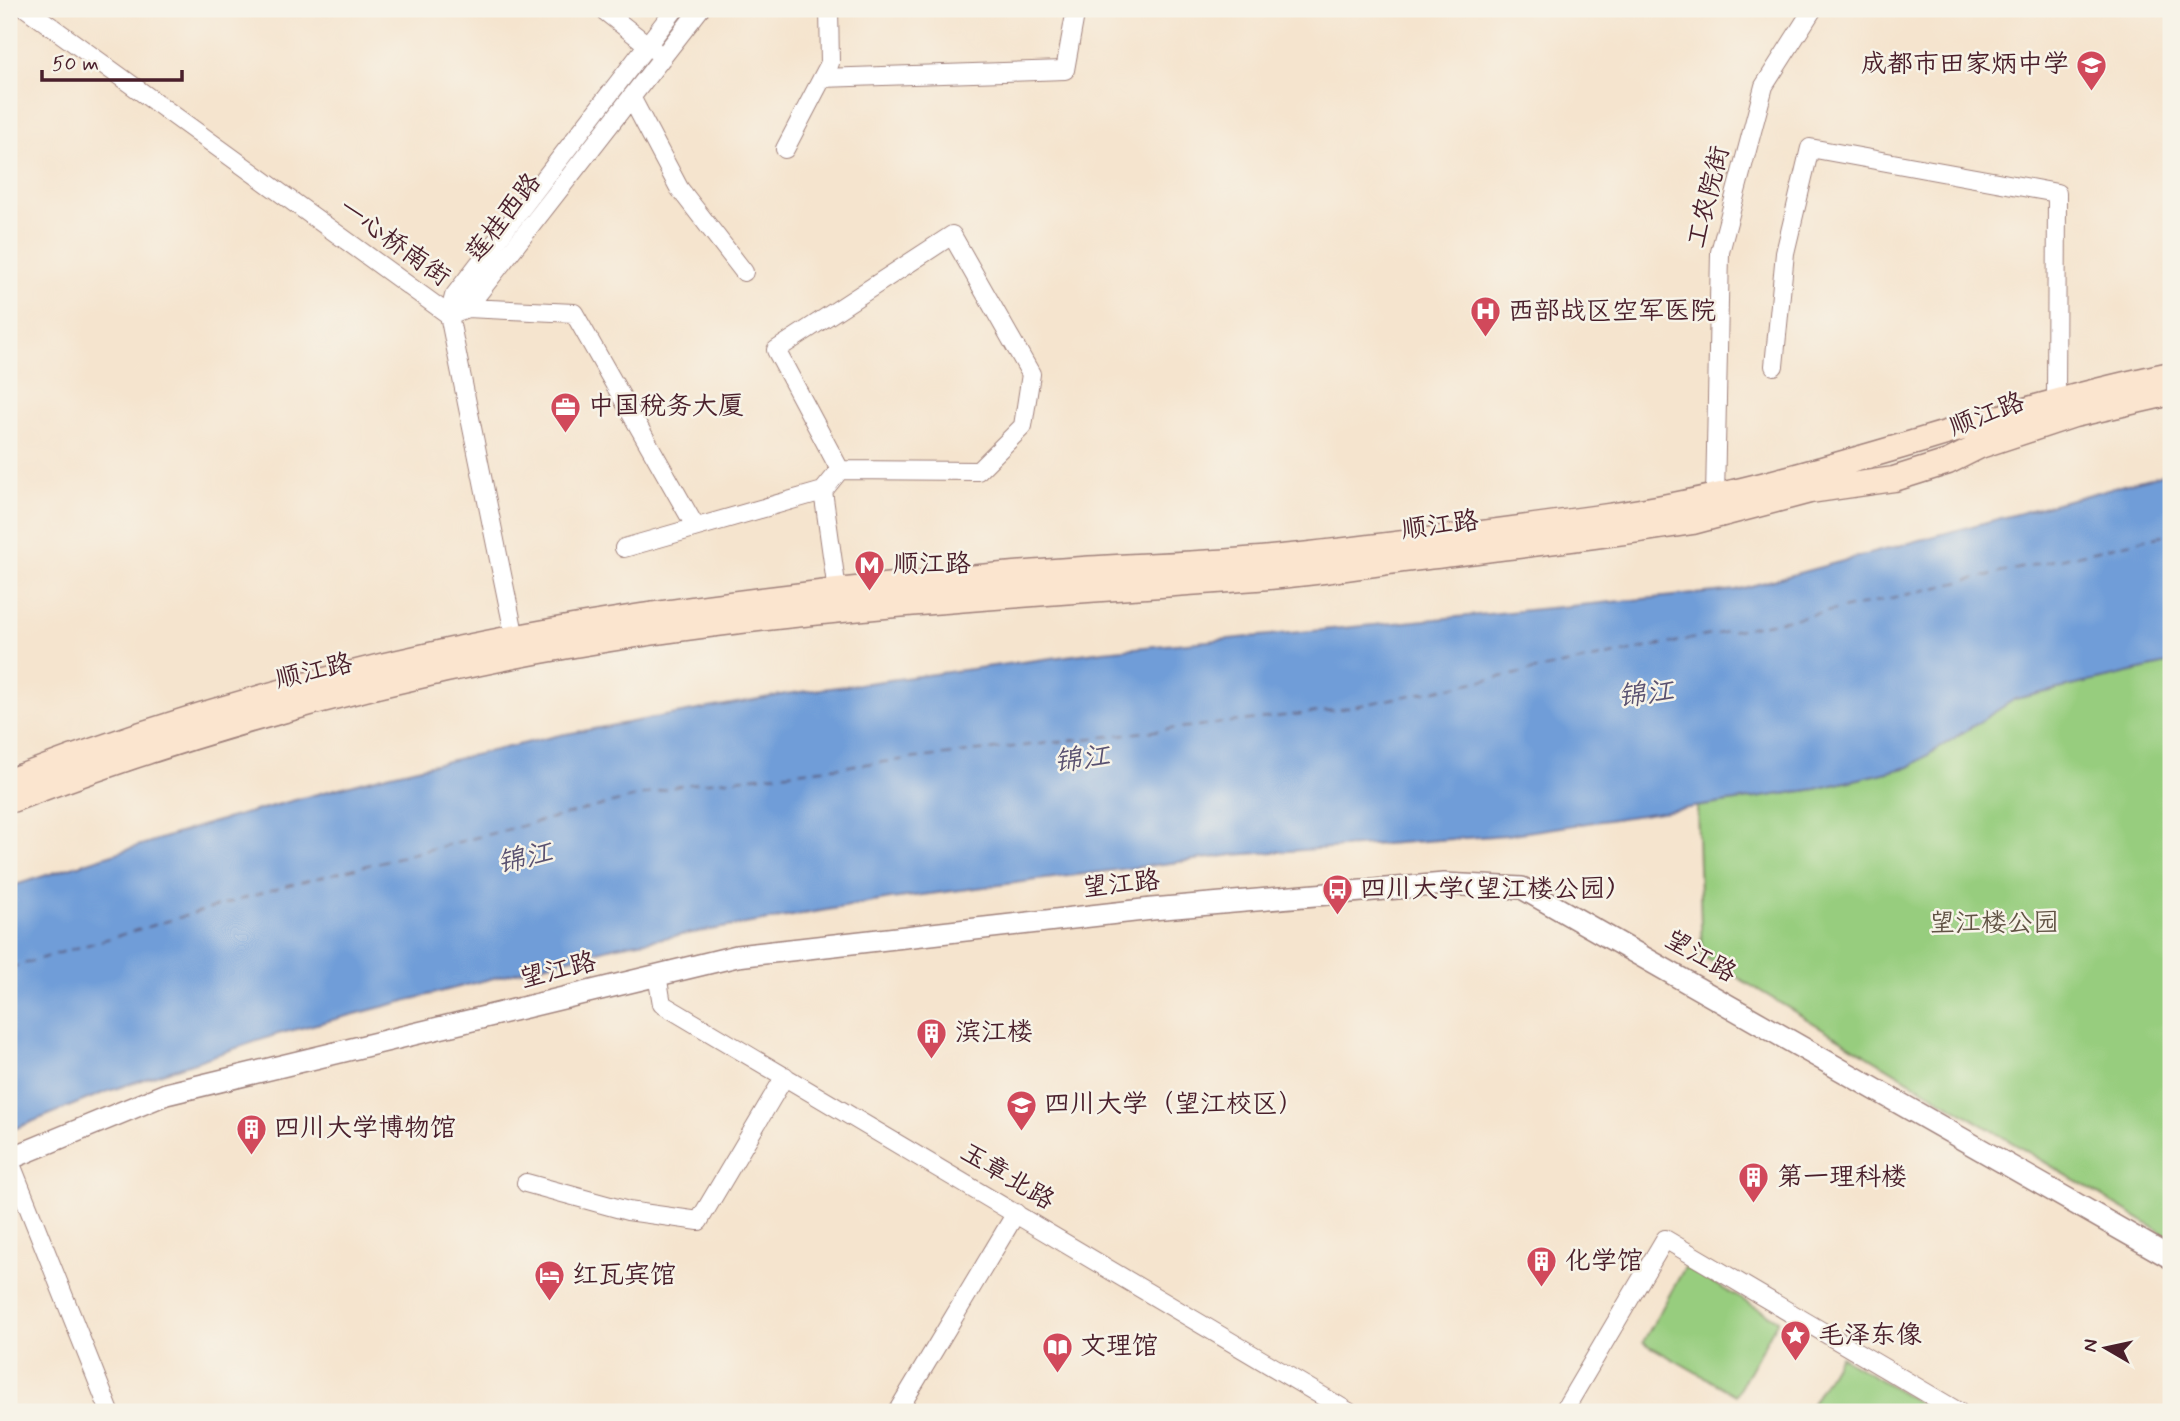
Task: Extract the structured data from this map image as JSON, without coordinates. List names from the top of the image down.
{
  "streets": {
    "main road": ["顺江路"],
    "street": [
      "工农院街",
      "莲桂西路",
      "一心桥南街",
      "望江路",
      "玉章北路"
    ]
  },
  "crossings": [
    ["工农院街", "顺江路"],
    ["莲桂西路", "一心桥南街"],
    ["一心桥南街", "顺江路"],
    ["望江路", "玉章北路"]
  ],
  "water": ["锦江"],
  "parks": ["望江楼公园"],
  "places": {
    "school or university": ["成都市田家炳中学", "四川大学（望江校区）"],
    "hospital": ["西部战区空军医院"],
    "office": ["中国税务大厦"],
    "metro station": ["顺江路"],
    "bus stop": ["四川大学(望江楼公园)"],
    "building": [
      "滨江楼",
      "四川大学博物馆",
      "第一理科楼",
      "化学馆"
    ],
    "hotel": ["红瓦宾馆"],
    "place": ["毛泽东像"],
    "library": ["文理馆"]
  },
  "scale_bar": "50 m",
  "north": "left"
}
